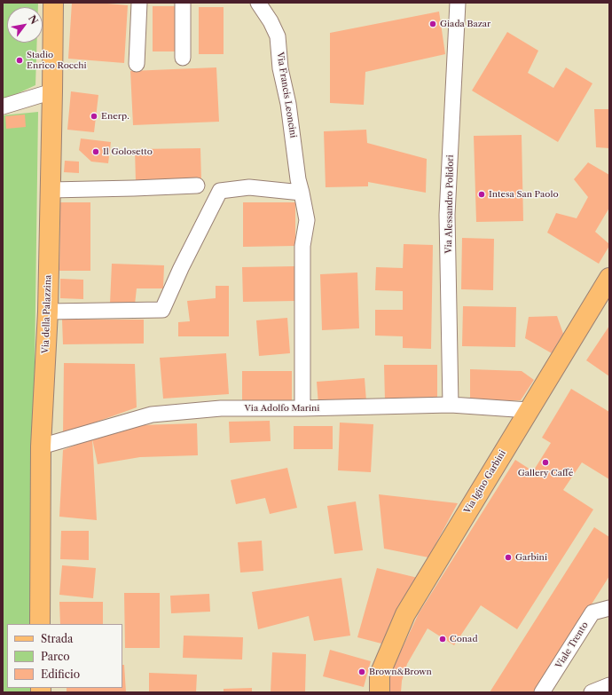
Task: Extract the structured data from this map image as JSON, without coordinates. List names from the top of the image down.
{
  "streets": {
    "main road": ["Via della Palazzina", "Via Igino Garbini"],
    "street": [
      "Via Francis Leoncini",
      "Via Alessandro Polidori",
      "Via Adolfo Marini",
      "Viale Trento"
    ]
  },
  "crossings": [
    ["Via Alessandro Polidori", "Via Adolfo Marini"],
    ["Via della Palazzina", "Via Adolfo Marini"],
    ["Via Adolfo Marini", "Via Igino Garbini"]
  ],
  "places": [
    "Giada Bazar",
    "Stadio Enrico Rocchi",
    "Enerp.",
    "Il Golosetto",
    "Intesa San Paolo",
    "Gallery Caffé",
    "Garbini",
    "Conad",
    "Brown&Brown"
  ],
  "legend": ["Strada", "Parco", "Edificio"],
  "north": "top right"
}
